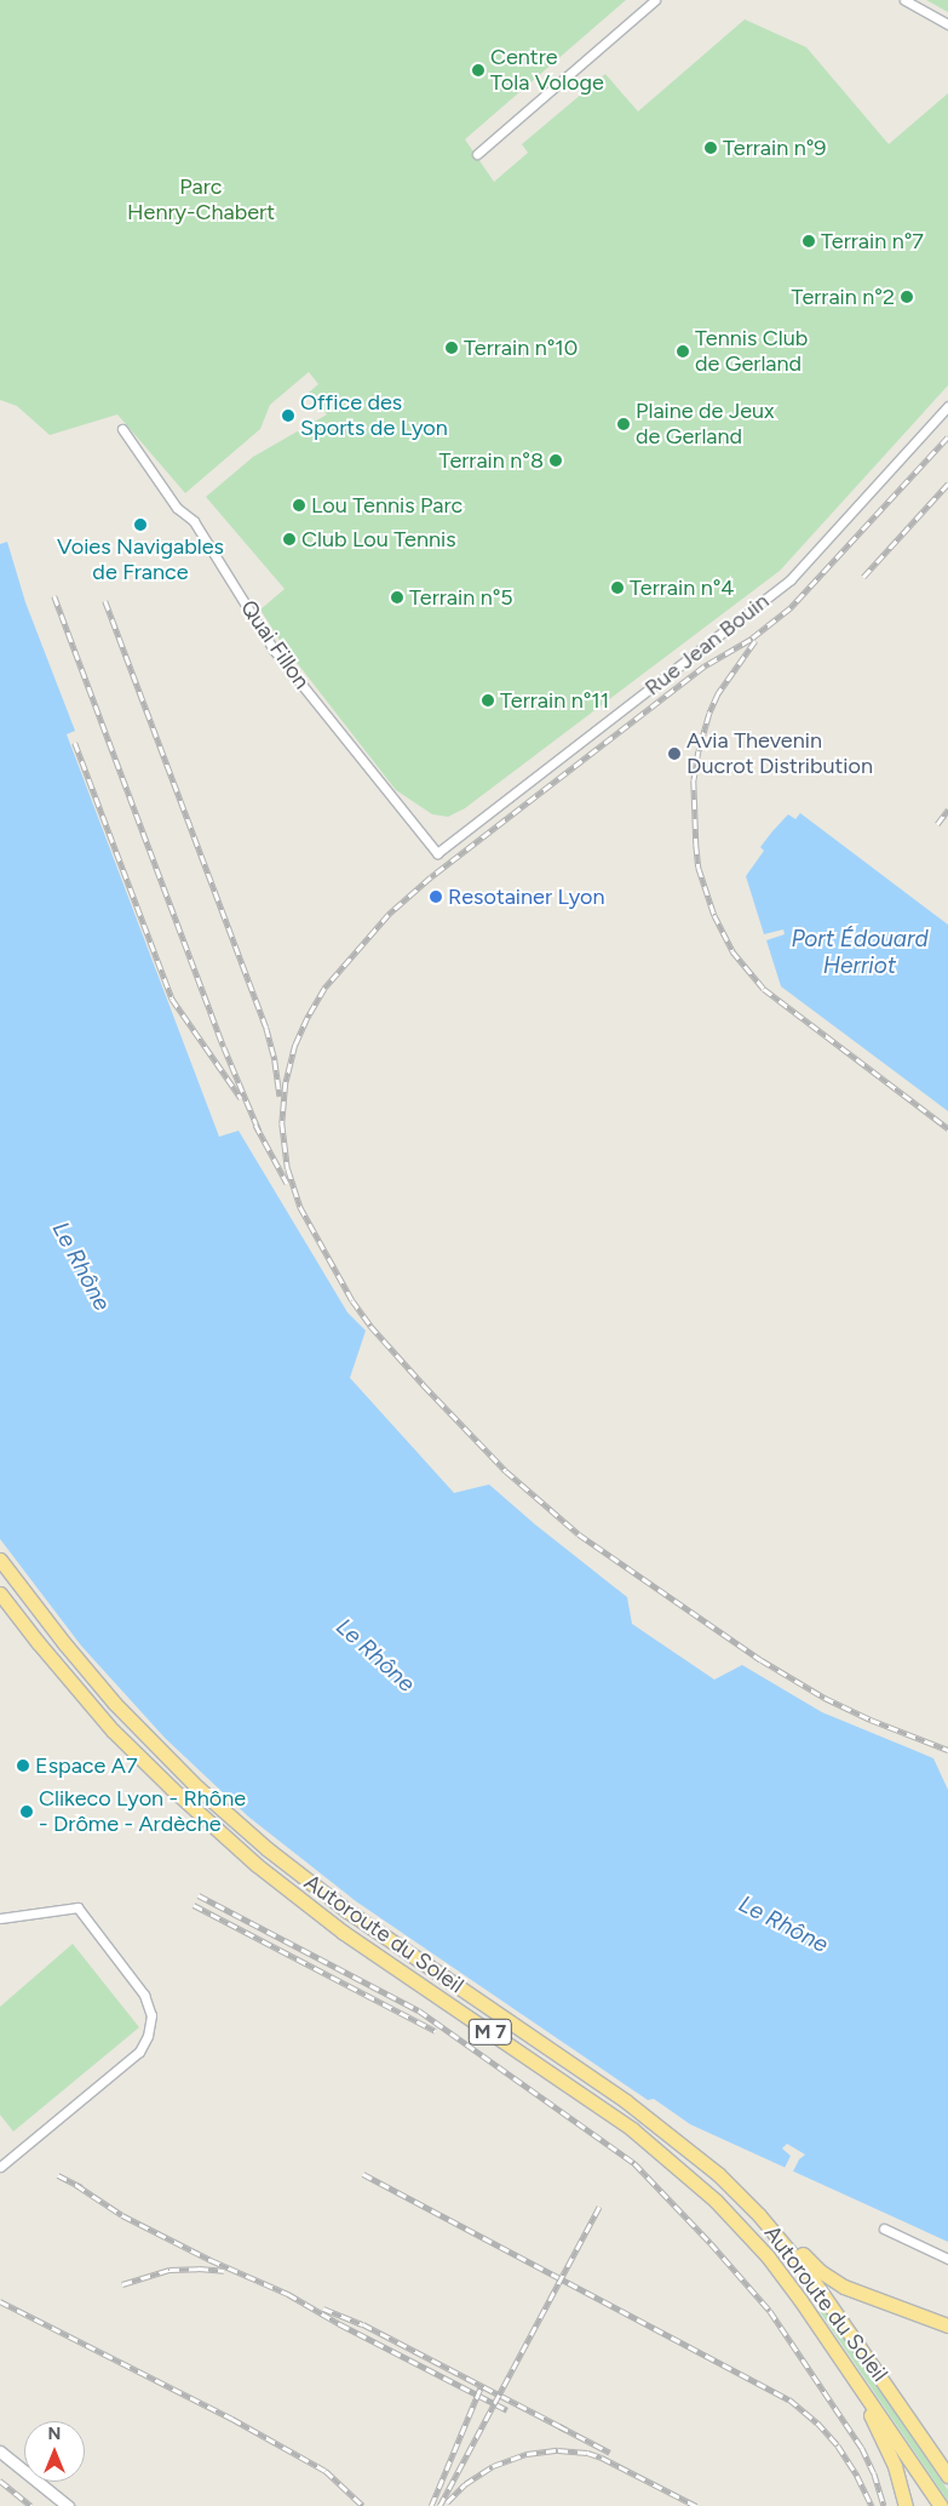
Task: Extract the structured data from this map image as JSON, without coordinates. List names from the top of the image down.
{
  "streets": {
    "highway": ["Autoroute du Soleil", "M 7"],
    "street": ["Quai Fillon", "Rue Jean Bouin"]
  },
  "crossings": [
    ["Quai Fillon", "Rue Jean Bouin"]
  ],
  "water": ["Port Édouard Herriot", "Le Rhône"],
  "parks": ["Parc Henry-Chabert"],
  "places": [
    "Centre Tola Vologe",
    "Terrain n°9",
    "Terrain n°7",
    "Terrain n°2",
    "Terrain n°10",
    "Tennis Club de Gerland",
    "Office des Sports de Lyon",
    "Plaine de Jeux de Gerland",
    "Terrain n°8",
    "Lou Tennis Parc",
    "Voies Navigables de France",
    "Club Lou Tennis",
    "Terrain n°4",
    "Terrain n°5",
    "Terrain n°11",
    "Avia Thevenin Ducrot Distribution",
    "Resotainer Lyon",
    "Espace A7",
    "Clikeco Lyon - Rhône - Drôme - Ardèche"
  ],
  "north": "top"
}
